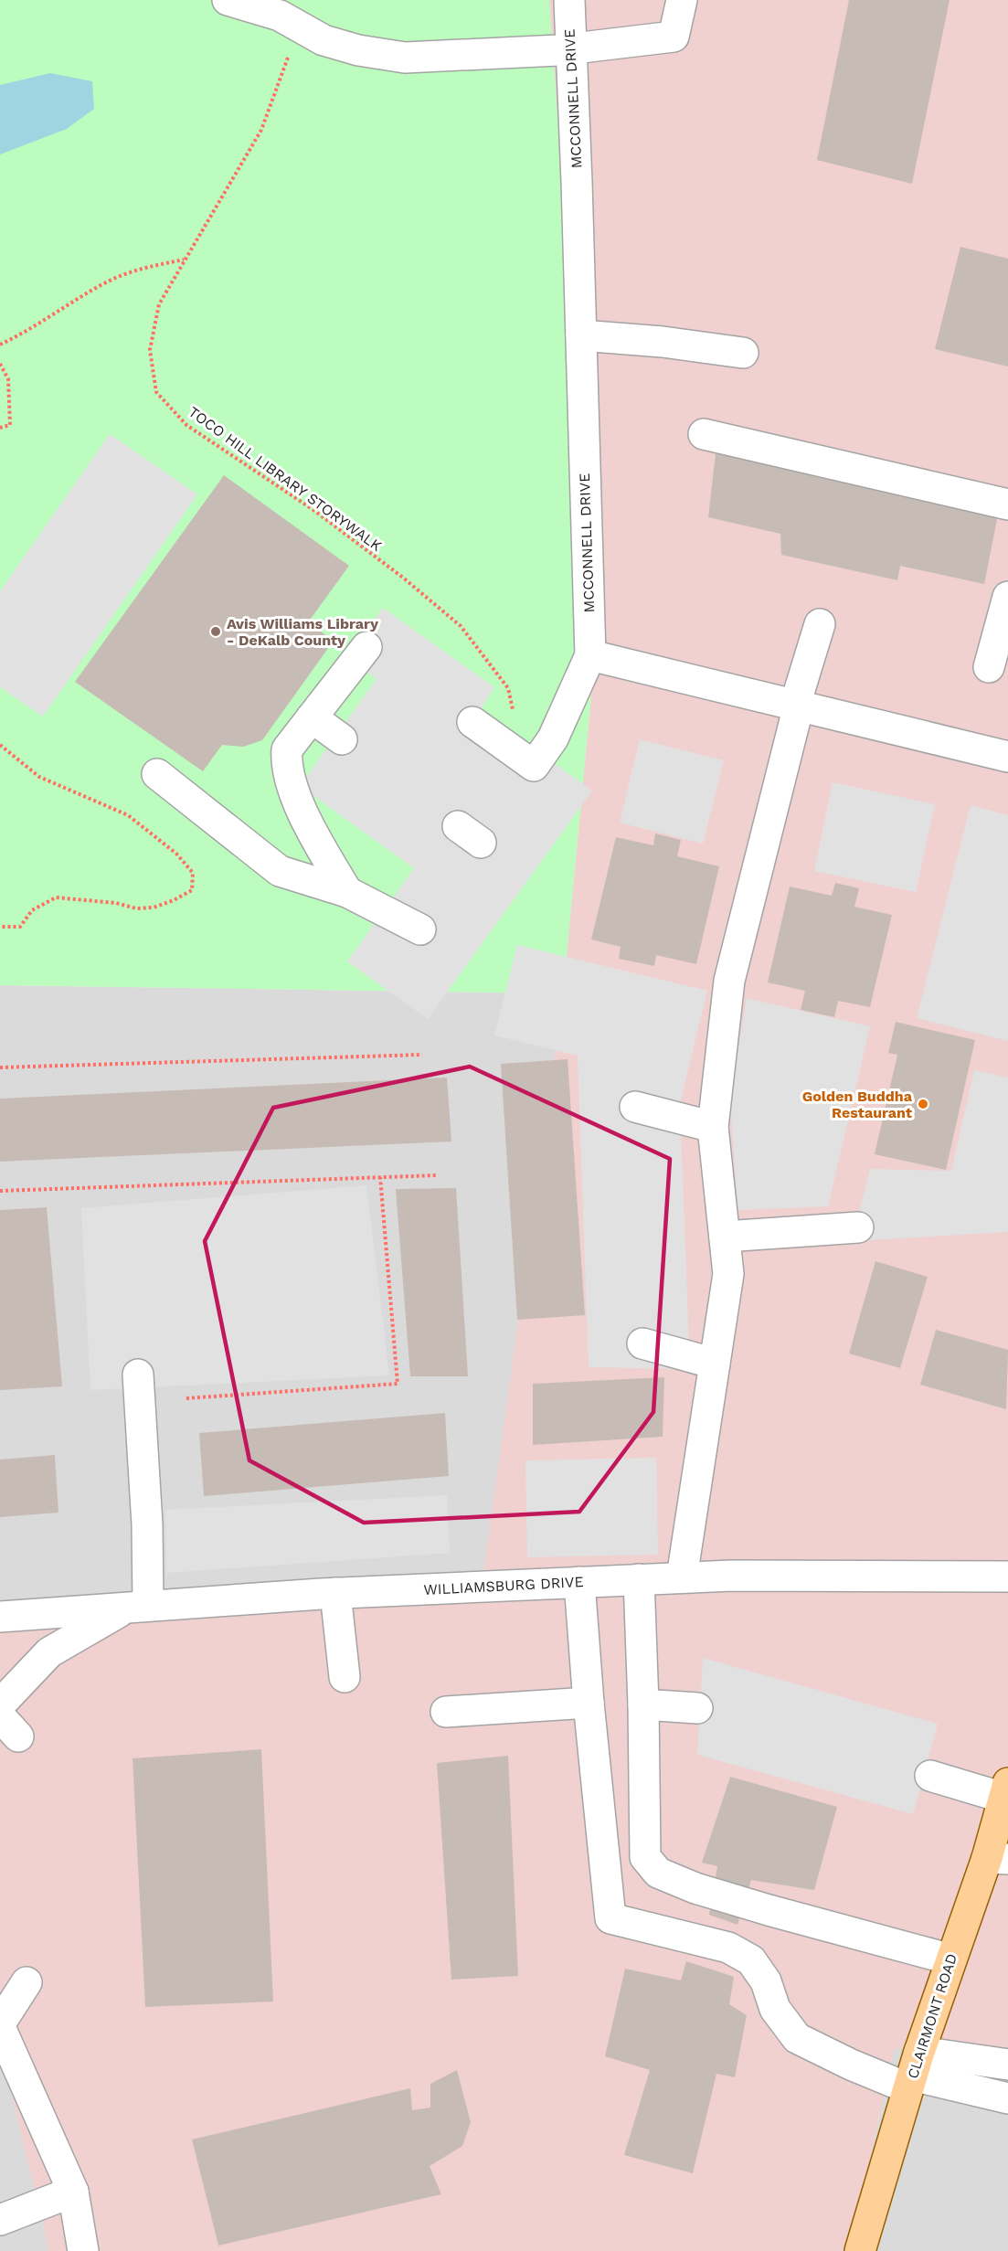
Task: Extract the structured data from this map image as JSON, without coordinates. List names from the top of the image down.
{
  "streets": {
    "main road": ["CLAIRMONT ROAD"],
    "street": ["MCCONNELL DRIVE", "WILLIAMSBURG DRIVE"],
    "path": ["TOCO HILL LIBRARY STORYWALK"]
  },
  "places": ["Avis Williams Library - DeKalb County", "Golden Buddha Restaurant"]
}
